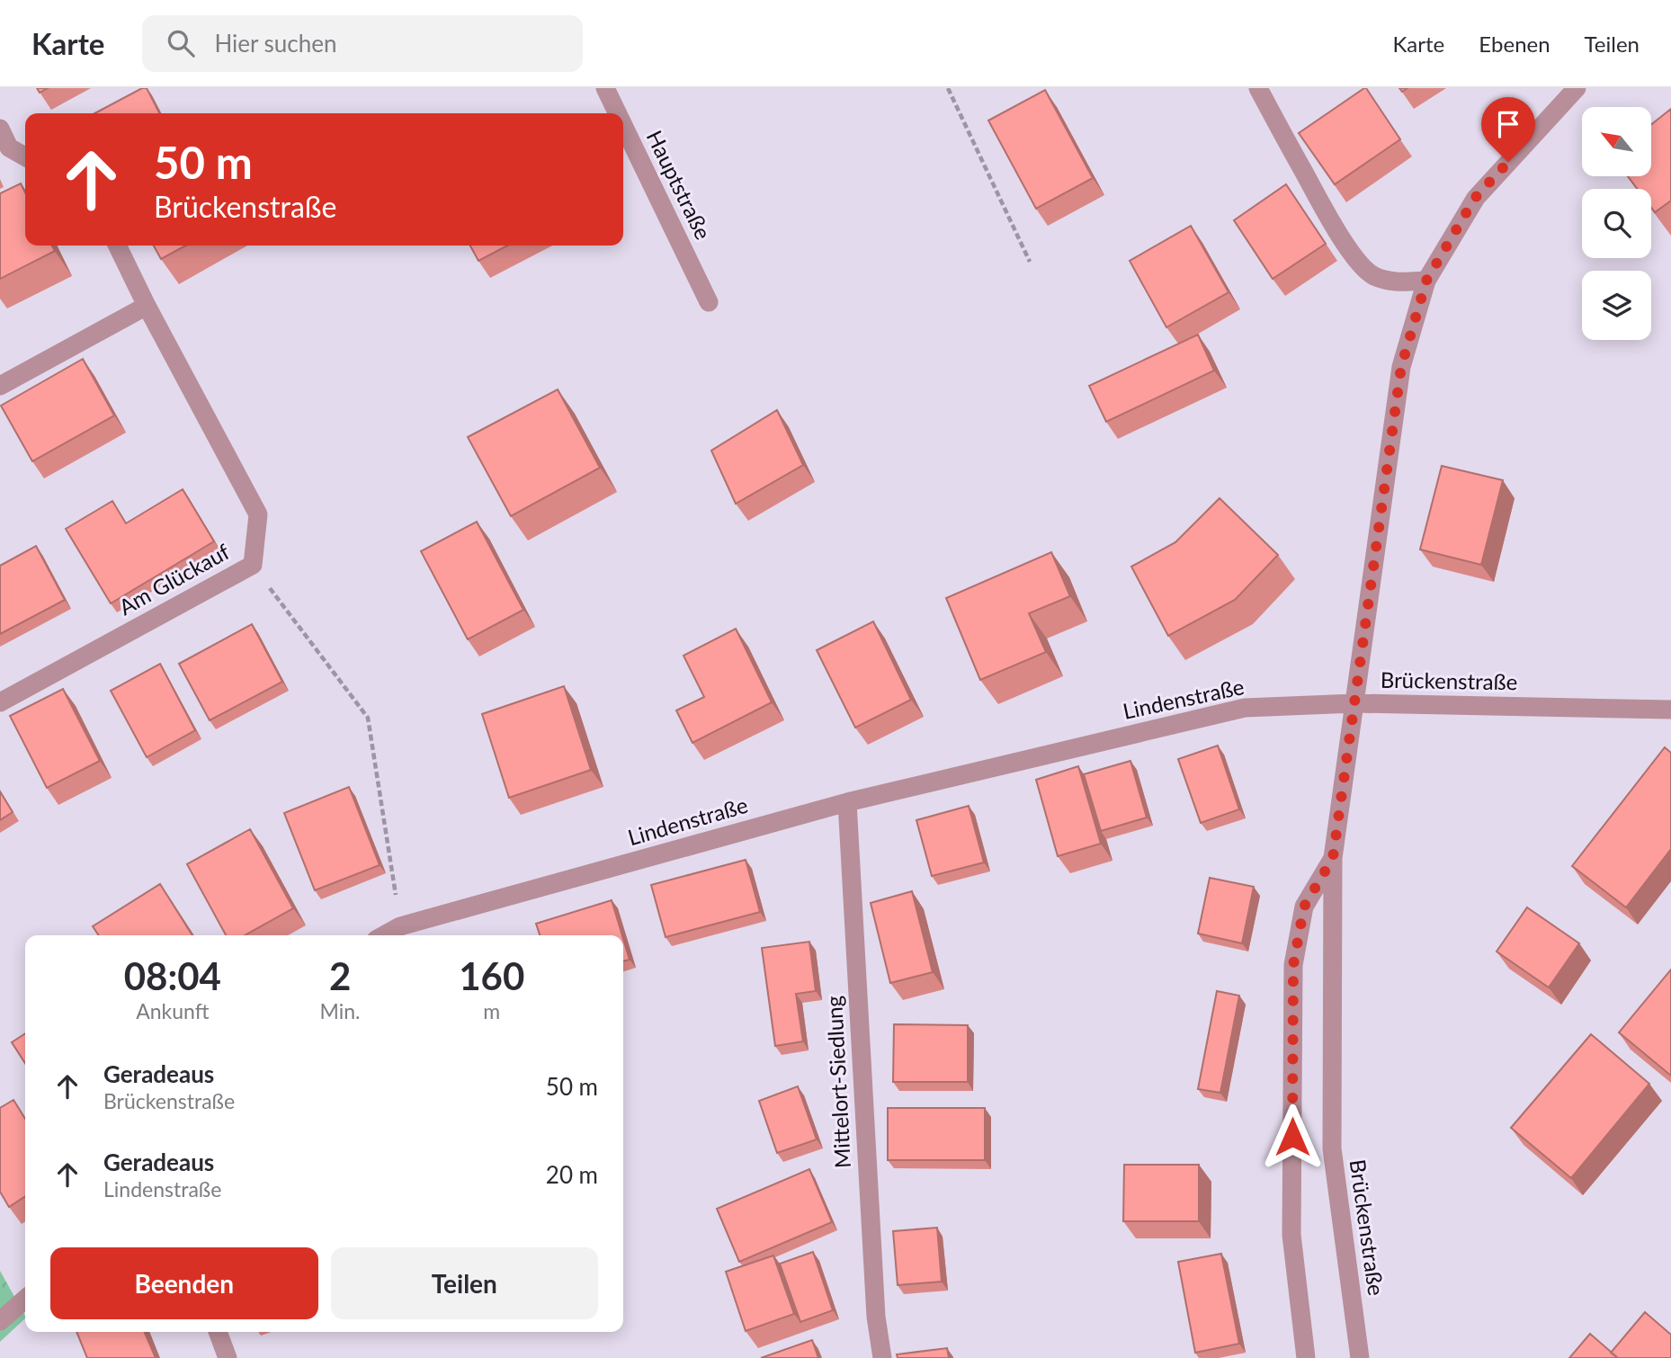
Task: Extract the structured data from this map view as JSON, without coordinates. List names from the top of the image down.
{
  "streets": {
    "street": [
      "Hauptstraße",
      "Am Glückauf",
      "Brückenstraße",
      "Lindenstraße",
      "Mittelort-Siedlung"
    ]
  },
  "crossings": [
    ["Brückenstraße", "Lindenstraße"],
    ["Lindenstraße", "Mittelort-Siedlung"]
  ],
  "north": "top left",
  "page": {
    "header": "Karte",
    "search": "Hier suchen",
    "nav": ["Karte", "Ebenen", "Teilen"],
    "turn": ["50 m", "Brückenstraße"],
    "eta": [
      "08:04",
      "Ankunft",
      "2",
      "Min.",
      "160",
      "m"
    ],
    "list": [
      {
        "name": "Geradeaus",
        "note": "Brückenstraße",
        "value": "50 m"
      },
      {
        "name": "Geradeaus",
        "note": "Lindenstraße",
        "value": "20 m"
      }
    ],
    "buttons": ["Beenden", "Teilen"]
  }
}
